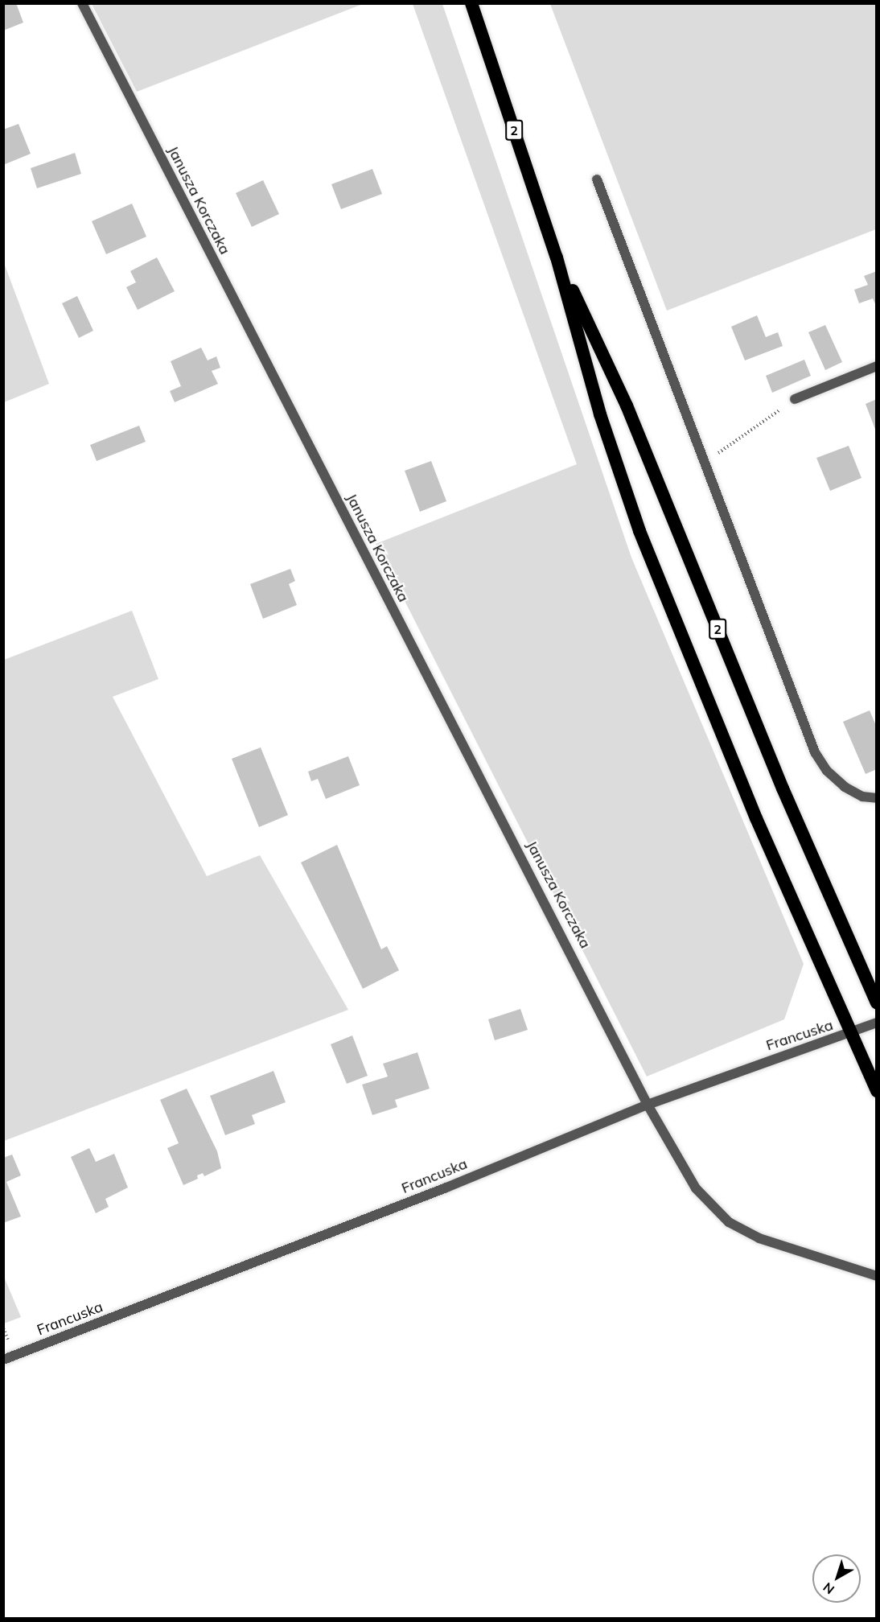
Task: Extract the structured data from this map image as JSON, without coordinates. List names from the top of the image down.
{
  "streets": {
    "highway": ["2"],
    "street": ["Janusza Korczaka", "Francuska"]
  },
  "crossings": [
    ["2", "Francuska"],
    ["Janusza Korczaka", "Francuska"]
  ],
  "north": "bottom left"
}
